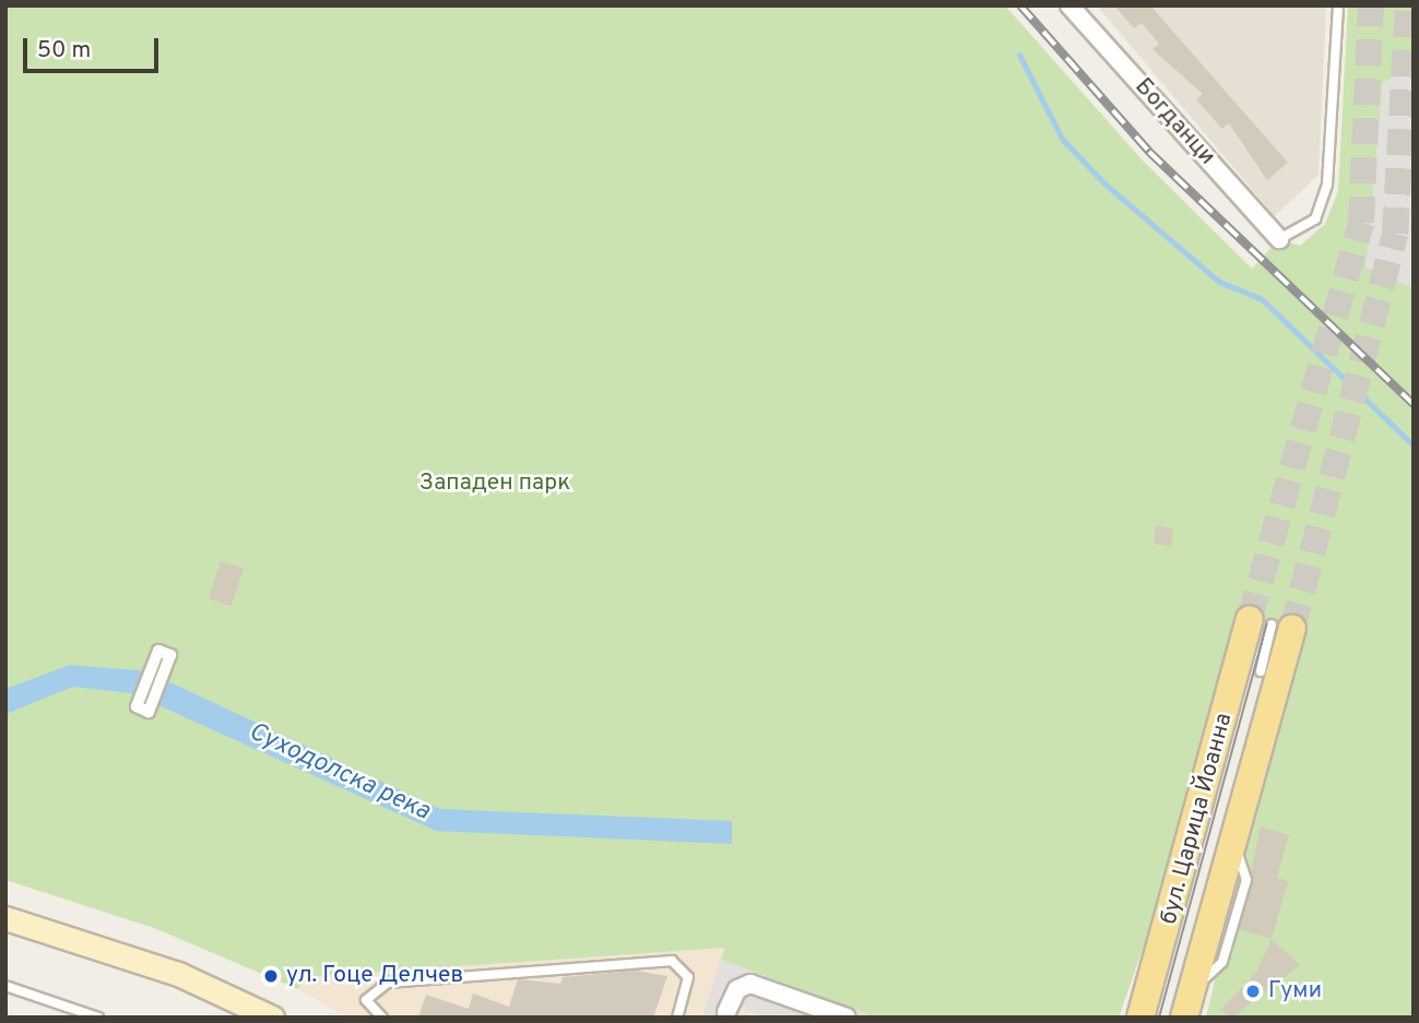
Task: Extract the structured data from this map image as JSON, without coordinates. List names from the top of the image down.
{
  "streets": {
    "main road": ["бул. Царица Йоанна"],
    "street": ["Богданци"]
  },
  "water": ["Суходолска река"],
  "parks": ["Западен парк"],
  "places": ["ул. Гоце Делчев", "Гуми"],
  "scale_bar": "50 m"
}
